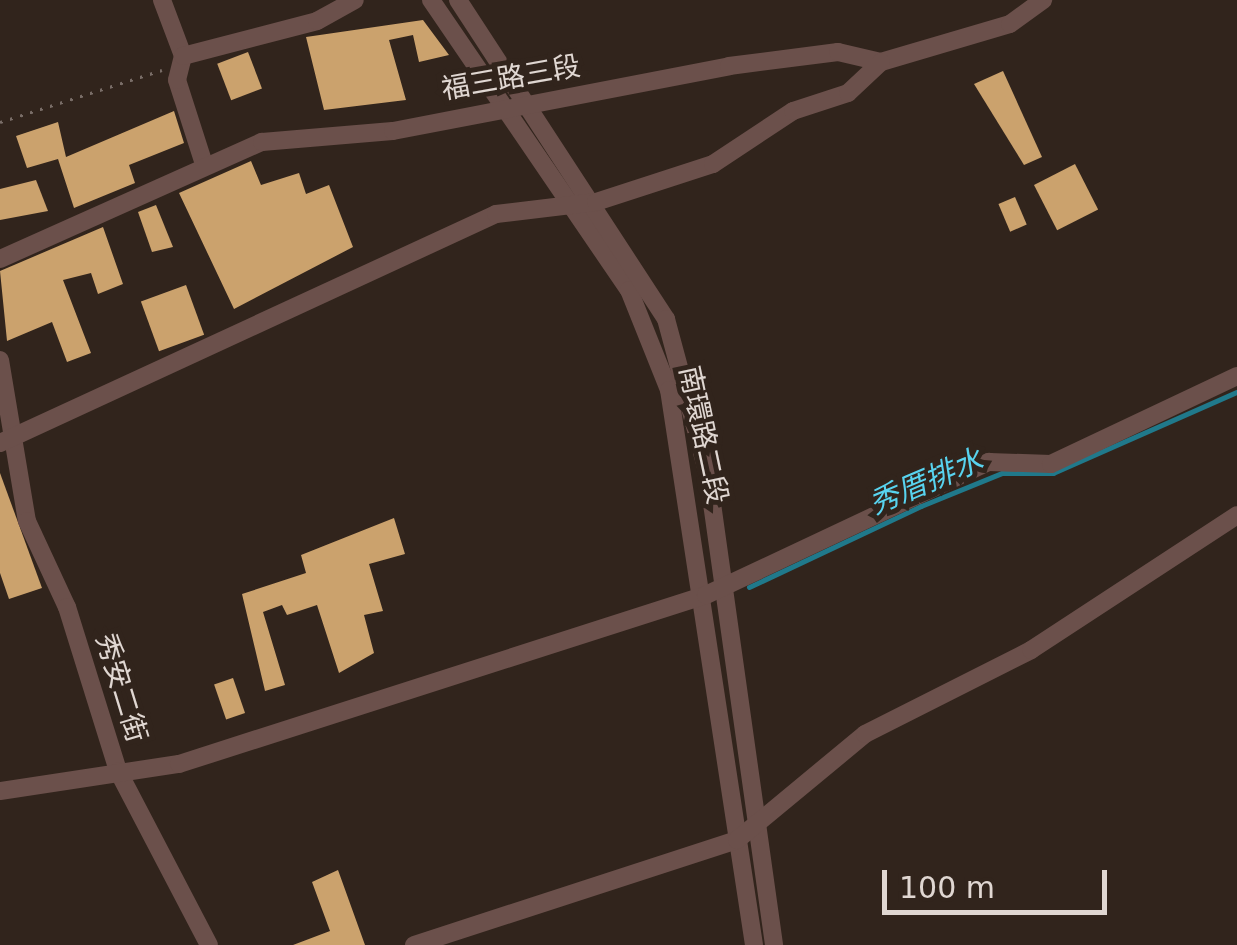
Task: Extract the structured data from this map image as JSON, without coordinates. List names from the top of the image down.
{
  "streets": {
    "street": ["福三路三段", "南環路二段", "秀安二街"]
  },
  "crossings": [
    ["福三路三段", "南環路二段"]
  ],
  "water": ["秀厝排水"],
  "scale_bar": "100 m"
}
